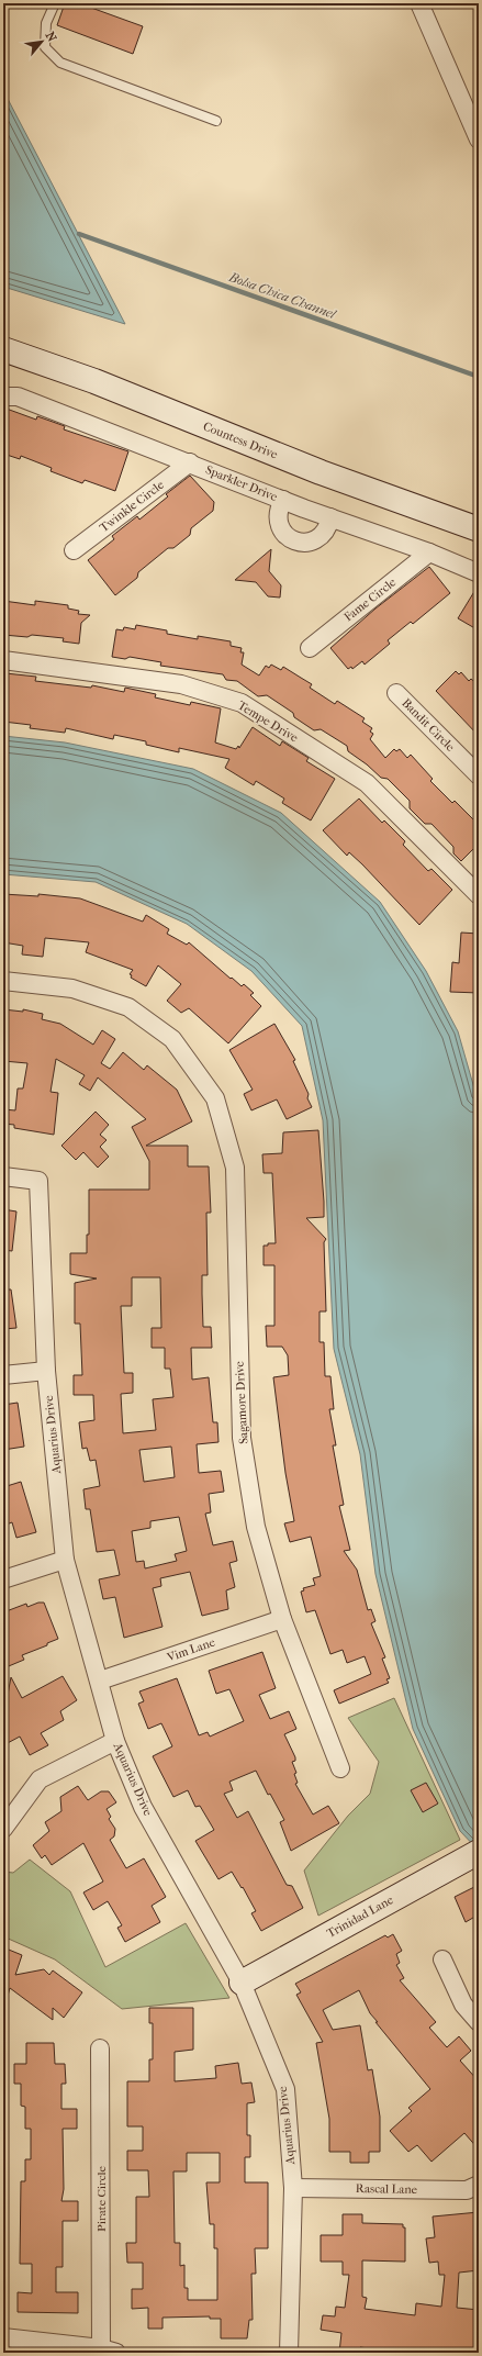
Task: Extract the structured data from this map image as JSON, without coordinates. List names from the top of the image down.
{
  "streets": {
    "street": [
      "Countess Drive",
      "Sparkler Drive",
      "Twinkle Circle",
      "Fame Circle",
      "Tempe Drive",
      "Bandit Circle",
      "Sagamore Drive",
      "Aquarius Drive",
      "Vim Lane",
      "Trinidad Lane",
      "Rascal Lane",
      "Pirate Circle"
    ]
  },
  "crossings": [
    ["Sparkler Drive", "Twinkle Circle"],
    ["Sparkler Drive", "Fame Circle"],
    ["Sagamore Drive", "Vim Lane"],
    ["Aquarius Drive", "Vim Lane"],
    ["Aquarius Drive", "Trinidad Lane"],
    ["Aquarius Drive", "Rascal Lane"]
  ],
  "water": ["Bolsa Chica Channel"],
  "north": "top right"
}
